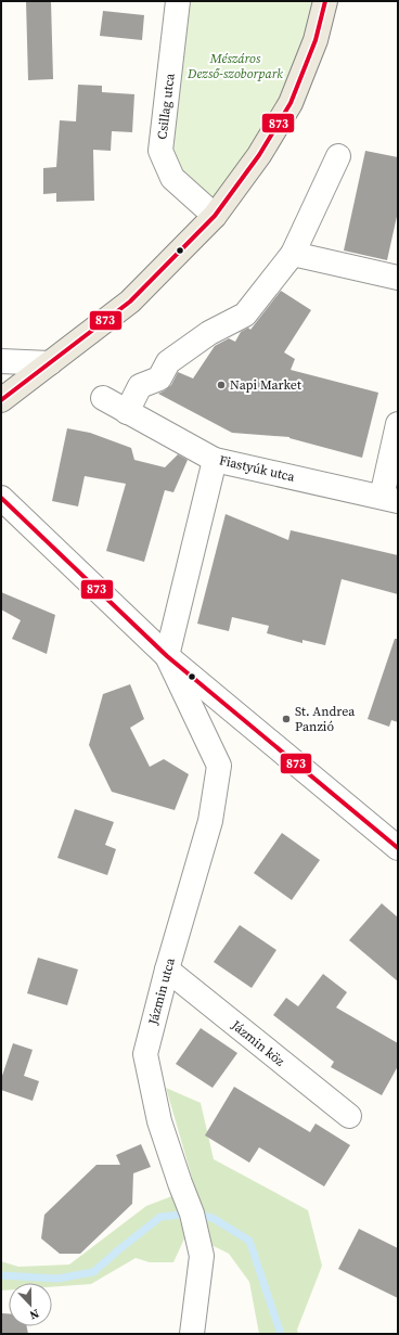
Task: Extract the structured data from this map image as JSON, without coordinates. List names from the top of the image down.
{
  "streets": {
    "street": [
      "Csillag utca",
      "Fiastyúk utca",
      "Jázmin utca",
      "Jázmin köz"
    ]
  },
  "crossings": [
    ["Jázmin utca", "Jázmin köz"]
  ],
  "parks": ["Mészáros Dezső-szoborpark"],
  "places": ["Napi Market", "St. Andrea Panzió"],
  "lines": ["transit line 873"],
  "north": "bottom"
}
